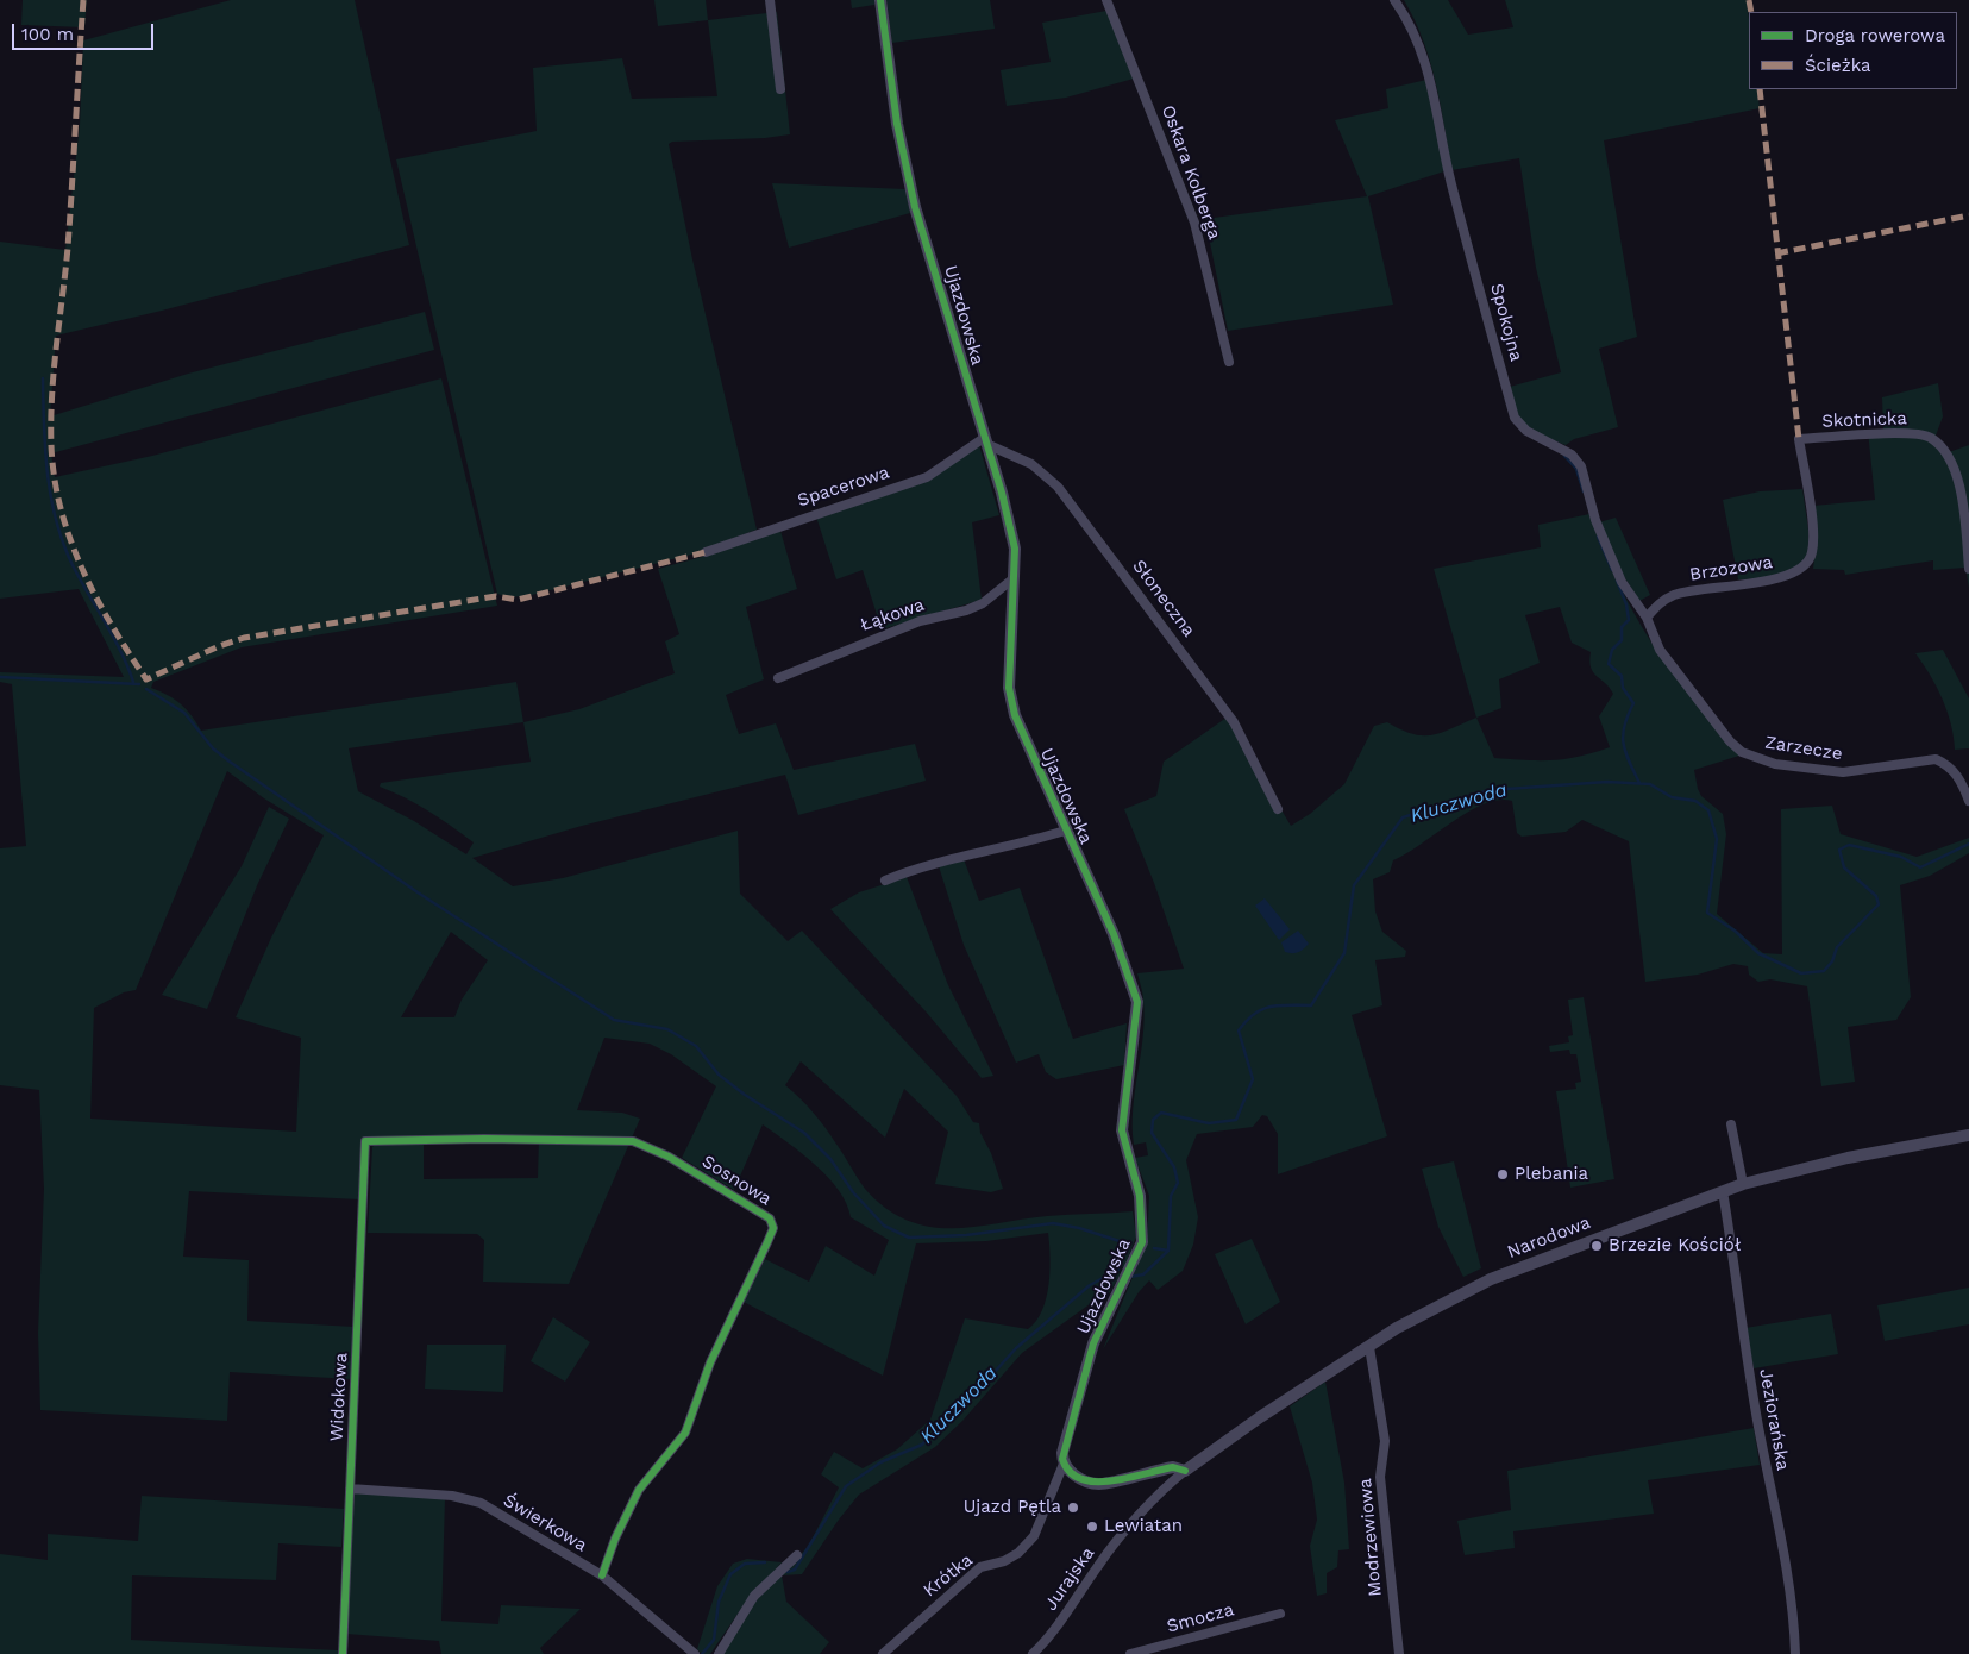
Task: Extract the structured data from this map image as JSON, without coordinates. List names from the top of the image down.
{
  "streets": {
    "street": [
      "Oskara Kolberga",
      "Ujazdowska",
      "Spokojna",
      "Skotnicka",
      "Spacerowa",
      "Brzozowa",
      "Słoneczna",
      "Łąkowa",
      "Zarzecze",
      "Sosnowa",
      "Narodowa",
      "Widokowa",
      "Jeziorańska",
      "Świerkowa",
      "Modrzewiowa",
      "Krótka",
      "Jurajska",
      "Smocza"
    ]
  },
  "crossings": [
    ["Ujazdowska", "Spacerowa"],
    ["Ujazdowska", "Słoneczna"],
    ["Ujazdowska", "Łąkowa"],
    ["Ujazdowska", "Krótka"],
    ["Spokojna", "Brzozowa"],
    ["Spokojna", "Zarzecze"],
    ["Skotnicka", "Brzozowa"],
    ["Spacerowa", "Słoneczna"],
    ["Brzozowa", "Zarzecze"],
    ["Sosnowa", "Widokowa"],
    ["Sosnowa", "Świerkowa"],
    ["Narodowa", "Jeziorańska"],
    ["Narodowa", "Modrzewiowa"],
    ["Narodowa", "Jurajska"],
    ["Widokowa", "Świerkowa"]
  ],
  "water": ["Kluczwoda"],
  "places": [
    "Plebania",
    "Brzezie Kościół",
    "Ujazd Pętla",
    "Lewiatan"
  ],
  "legend": ["Droga rowerowa", "Ścieżka"],
  "scale_bar": "100 m"
}
